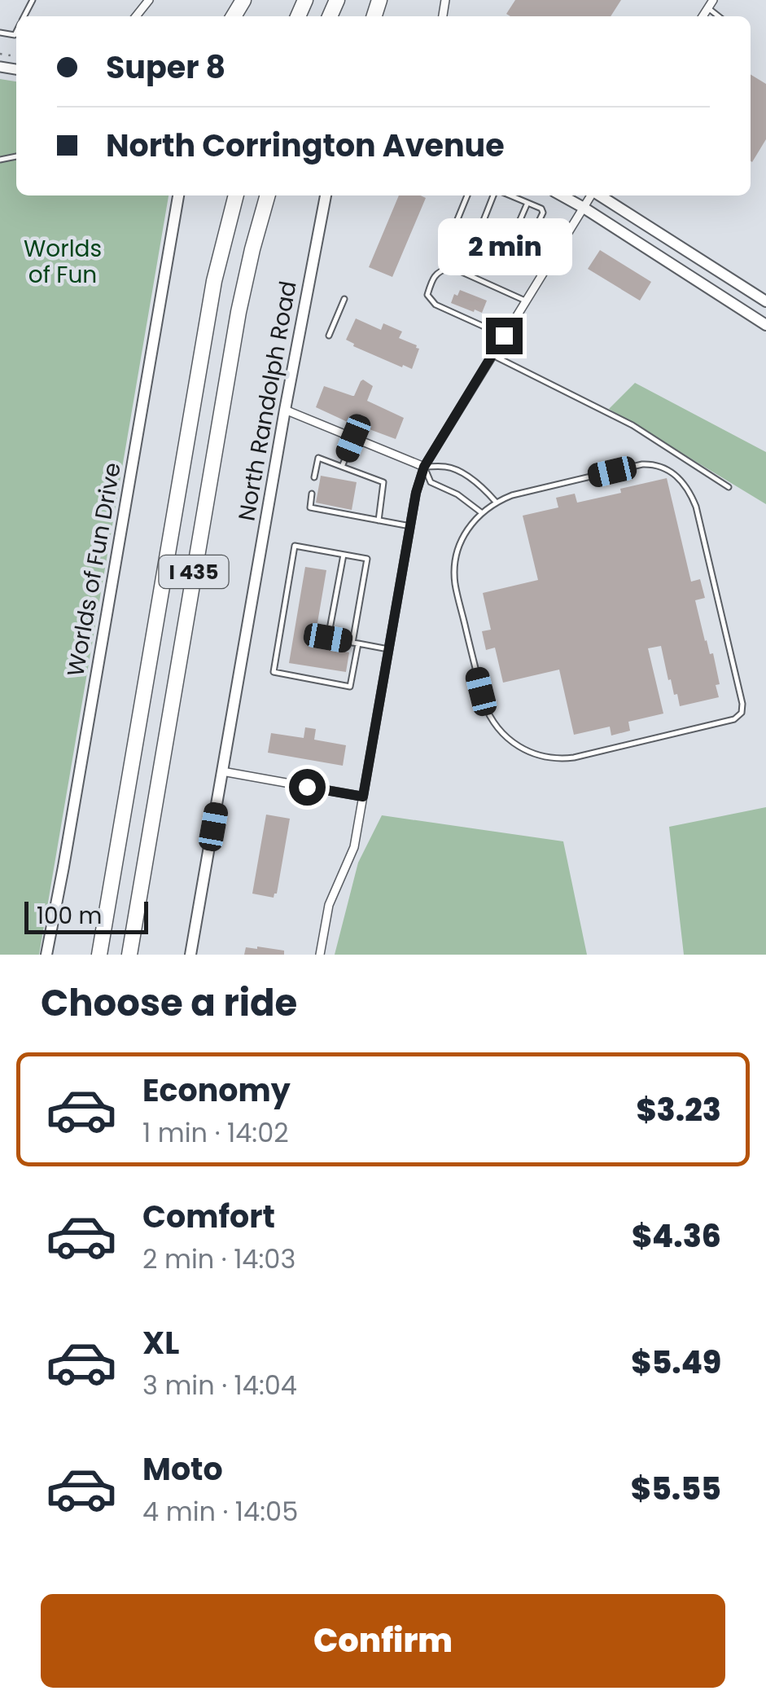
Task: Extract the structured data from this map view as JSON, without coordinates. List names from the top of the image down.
{
  "streets": {
    "highway": ["I 435"],
    "main road": ["North Randolph Road", "Worlds of Fun Drive"]
  },
  "parks": ["Worlds of Fun"],
  "scale_bar": "100 m",
  "page": {
    "banner": ["Super 8", "North Corrington Avenue"],
    "bubble": "2 min",
    "scale": "100 m",
    "heading": "Choose a ride",
    "list": [
      {
        "name": "Economy",
        "note": "1 min · 14:02",
        "value": "$3.23"
      },
      {
        "name": "Comfort",
        "note": "2 min · 14:03",
        "value": "$4.36"
      },
      {
        "name": "XL",
        "note": "3 min · 14:04",
        "value": "$5.49"
      },
      {
        "name": "Moto",
        "note": "4 min · 14:05",
        "value": "$5.55"
      }
    ],
    "buttons": "Confirm"
  }
}
